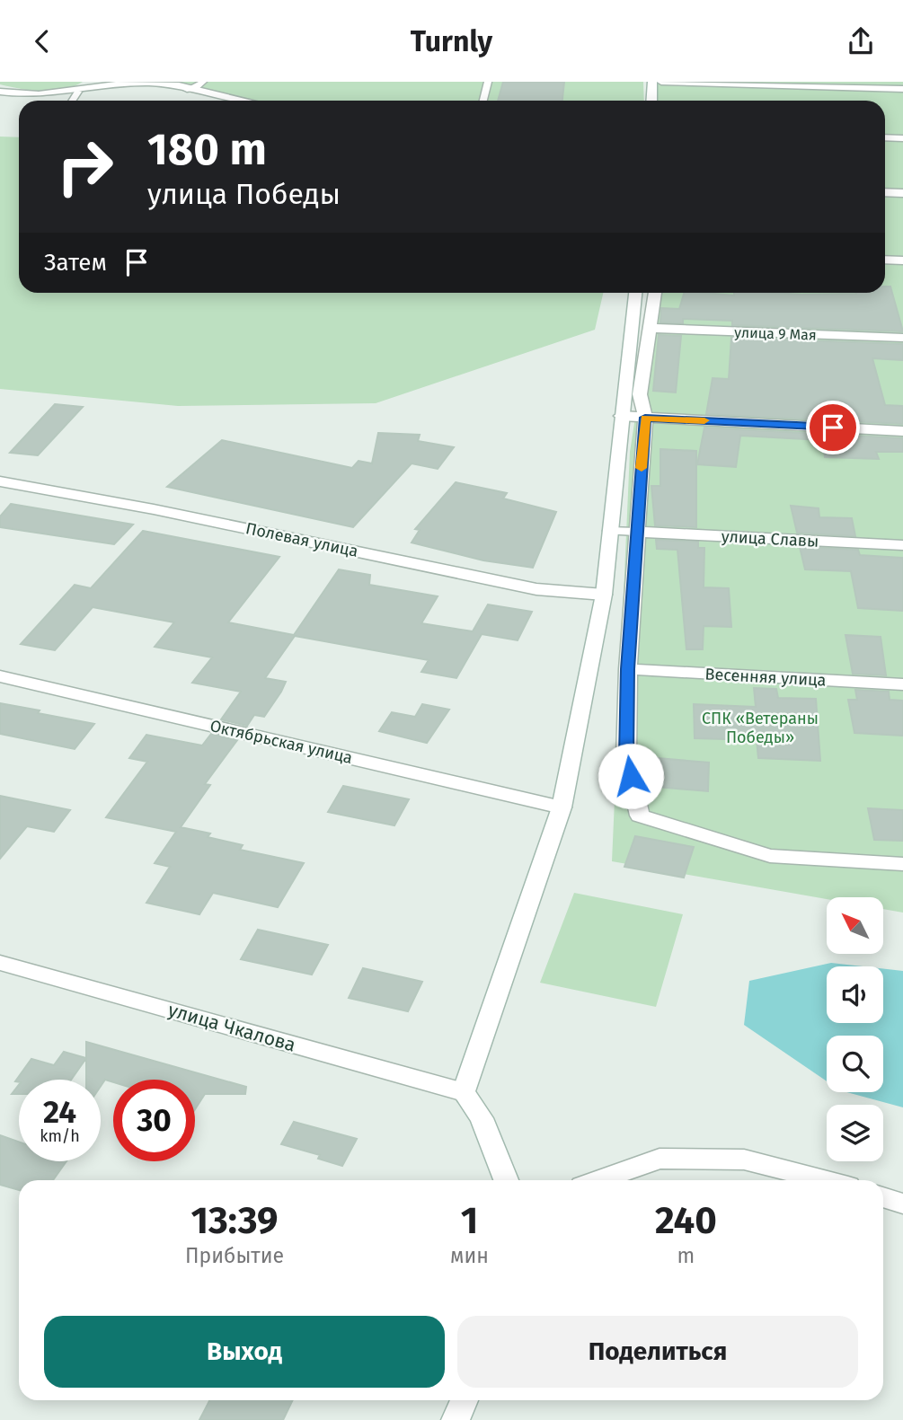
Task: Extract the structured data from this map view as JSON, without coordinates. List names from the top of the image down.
{
  "streets": {
    "street": [
      "улица 9 Мая",
      "улица Славы",
      "Полевая улица",
      "Весенняя улица",
      "Октябрьская улица",
      "улица Чкалова"
    ]
  },
  "parks": ["СПК «Ветераны Победы»"],
  "north": "top left",
  "page": {
    "header": "Turnly",
    "turn": ["180 m", "улица Победы"],
    "then": "Затем",
    "speed": "24 km/h",
    "limit": "30",
    "eta": [
      "13:39",
      "Прибытие",
      "1",
      "мин",
      "240",
      "m"
    ],
    "buttons": ["Выход", "Поделиться"]
  }
}
